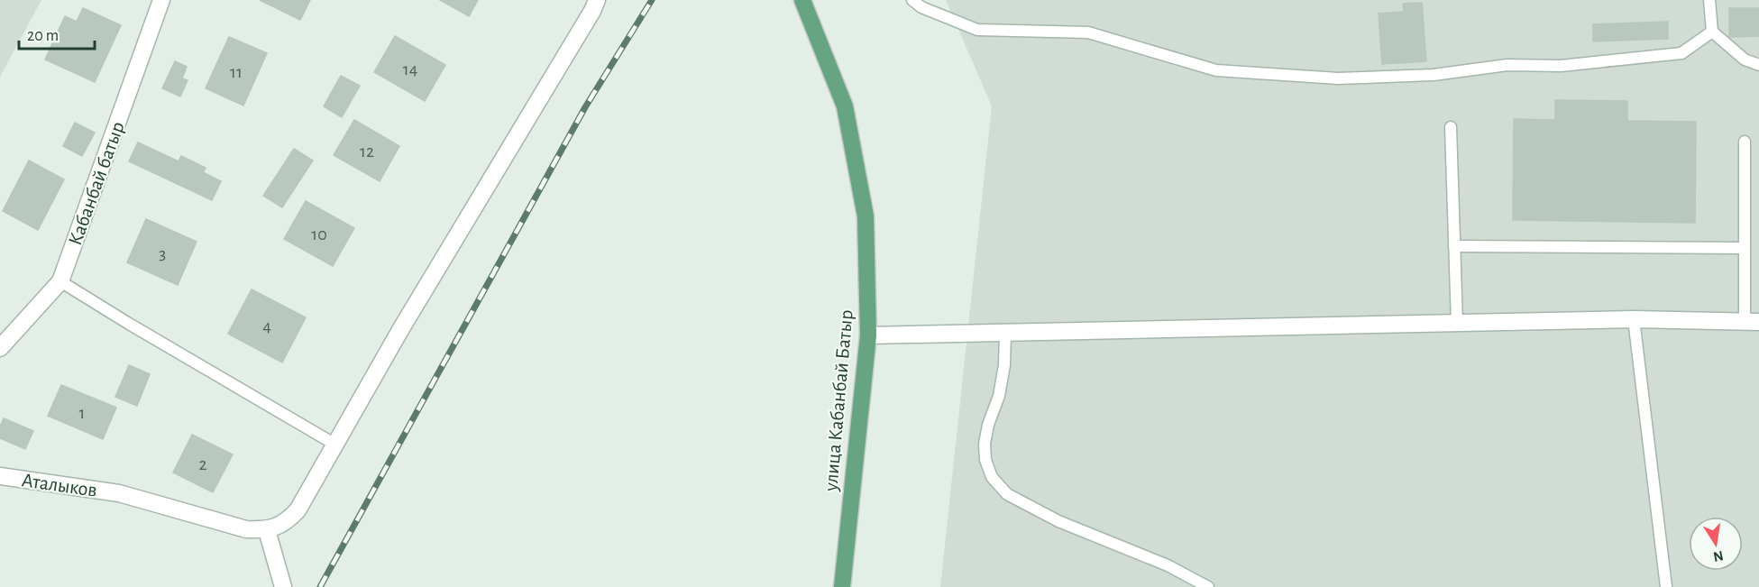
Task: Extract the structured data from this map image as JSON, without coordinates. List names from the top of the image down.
{
  "streets": {
    "main road": ["улица Кабанбай Батыр"],
    "street": ["Кабанбай батыр", "Аталыков"]
  },
  "house_numbers": [
    "14",
    "11",
    "12",
    "10",
    "3",
    "4",
    "1",
    "2"
  ],
  "scale_bar": "20 m",
  "north": "bottom"
}
